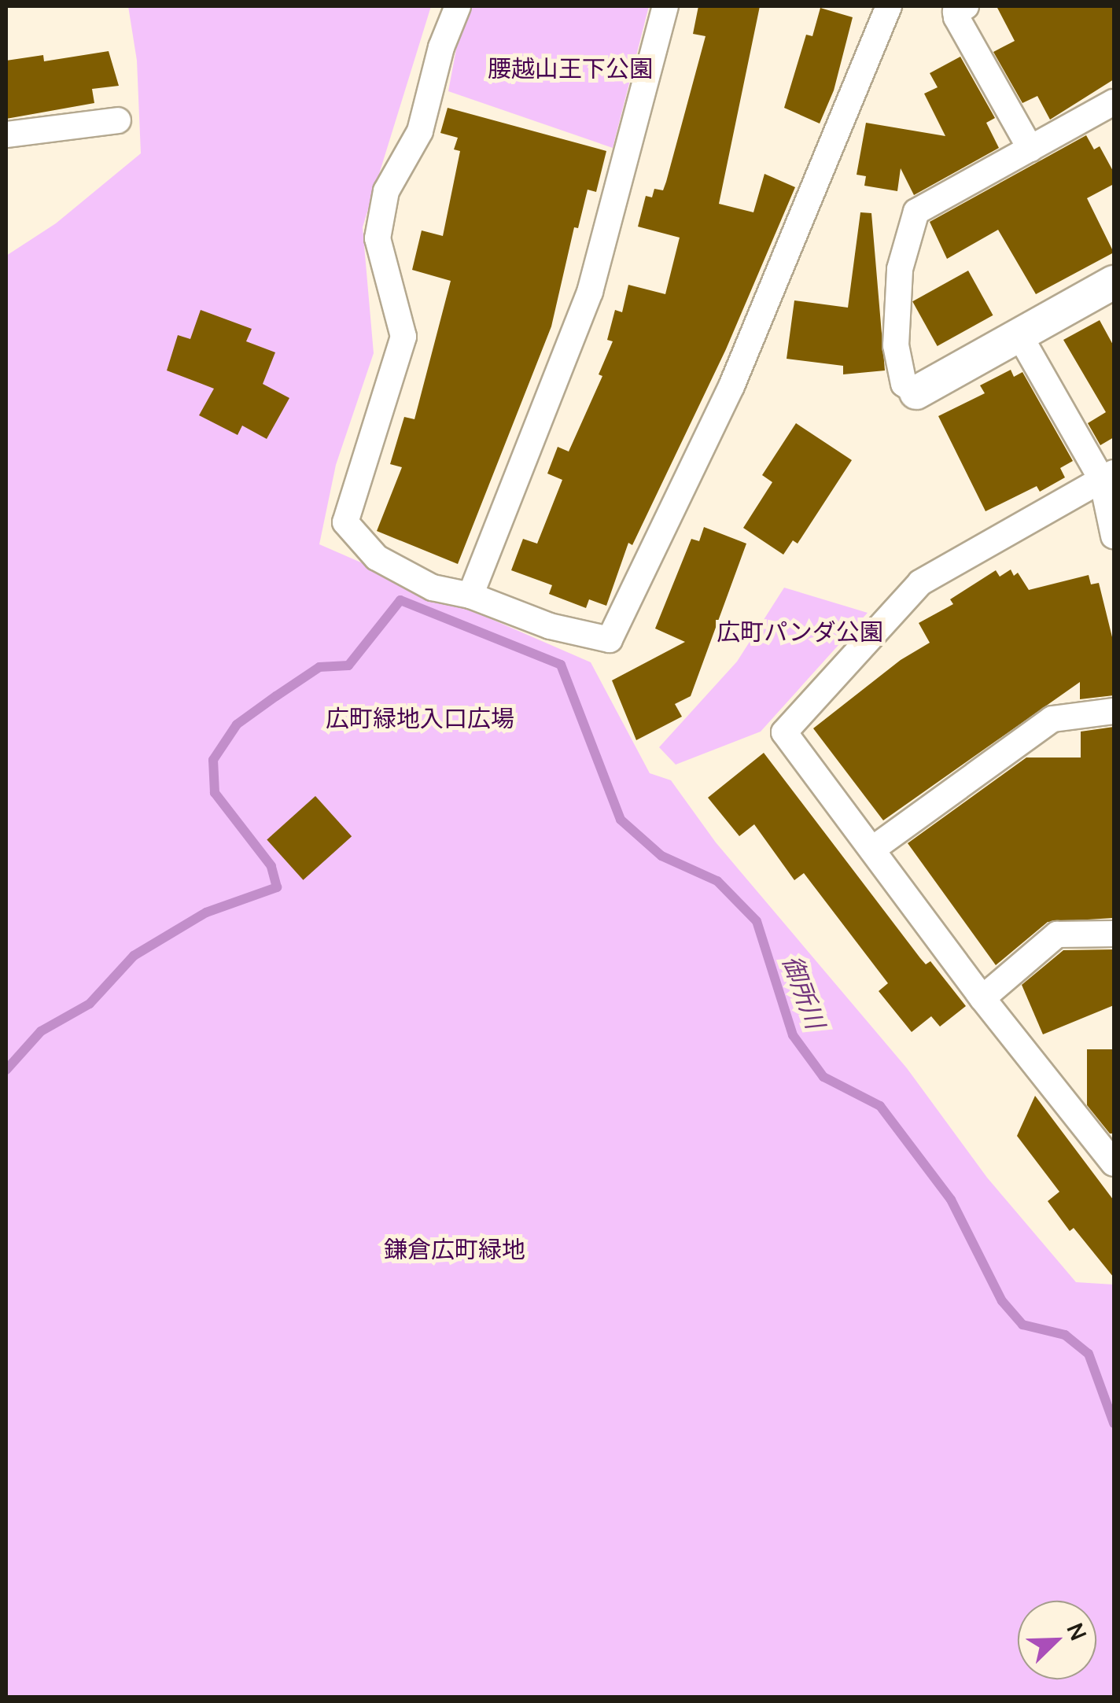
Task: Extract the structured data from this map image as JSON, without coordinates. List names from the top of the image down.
{
  "water": ["御所川"],
  "parks": [
    "腰越山王下公園",
    "広町パンダ公園",
    "広町緑地入口広場",
    "鎌倉広町緑地"
  ],
  "north": "top right"
}
